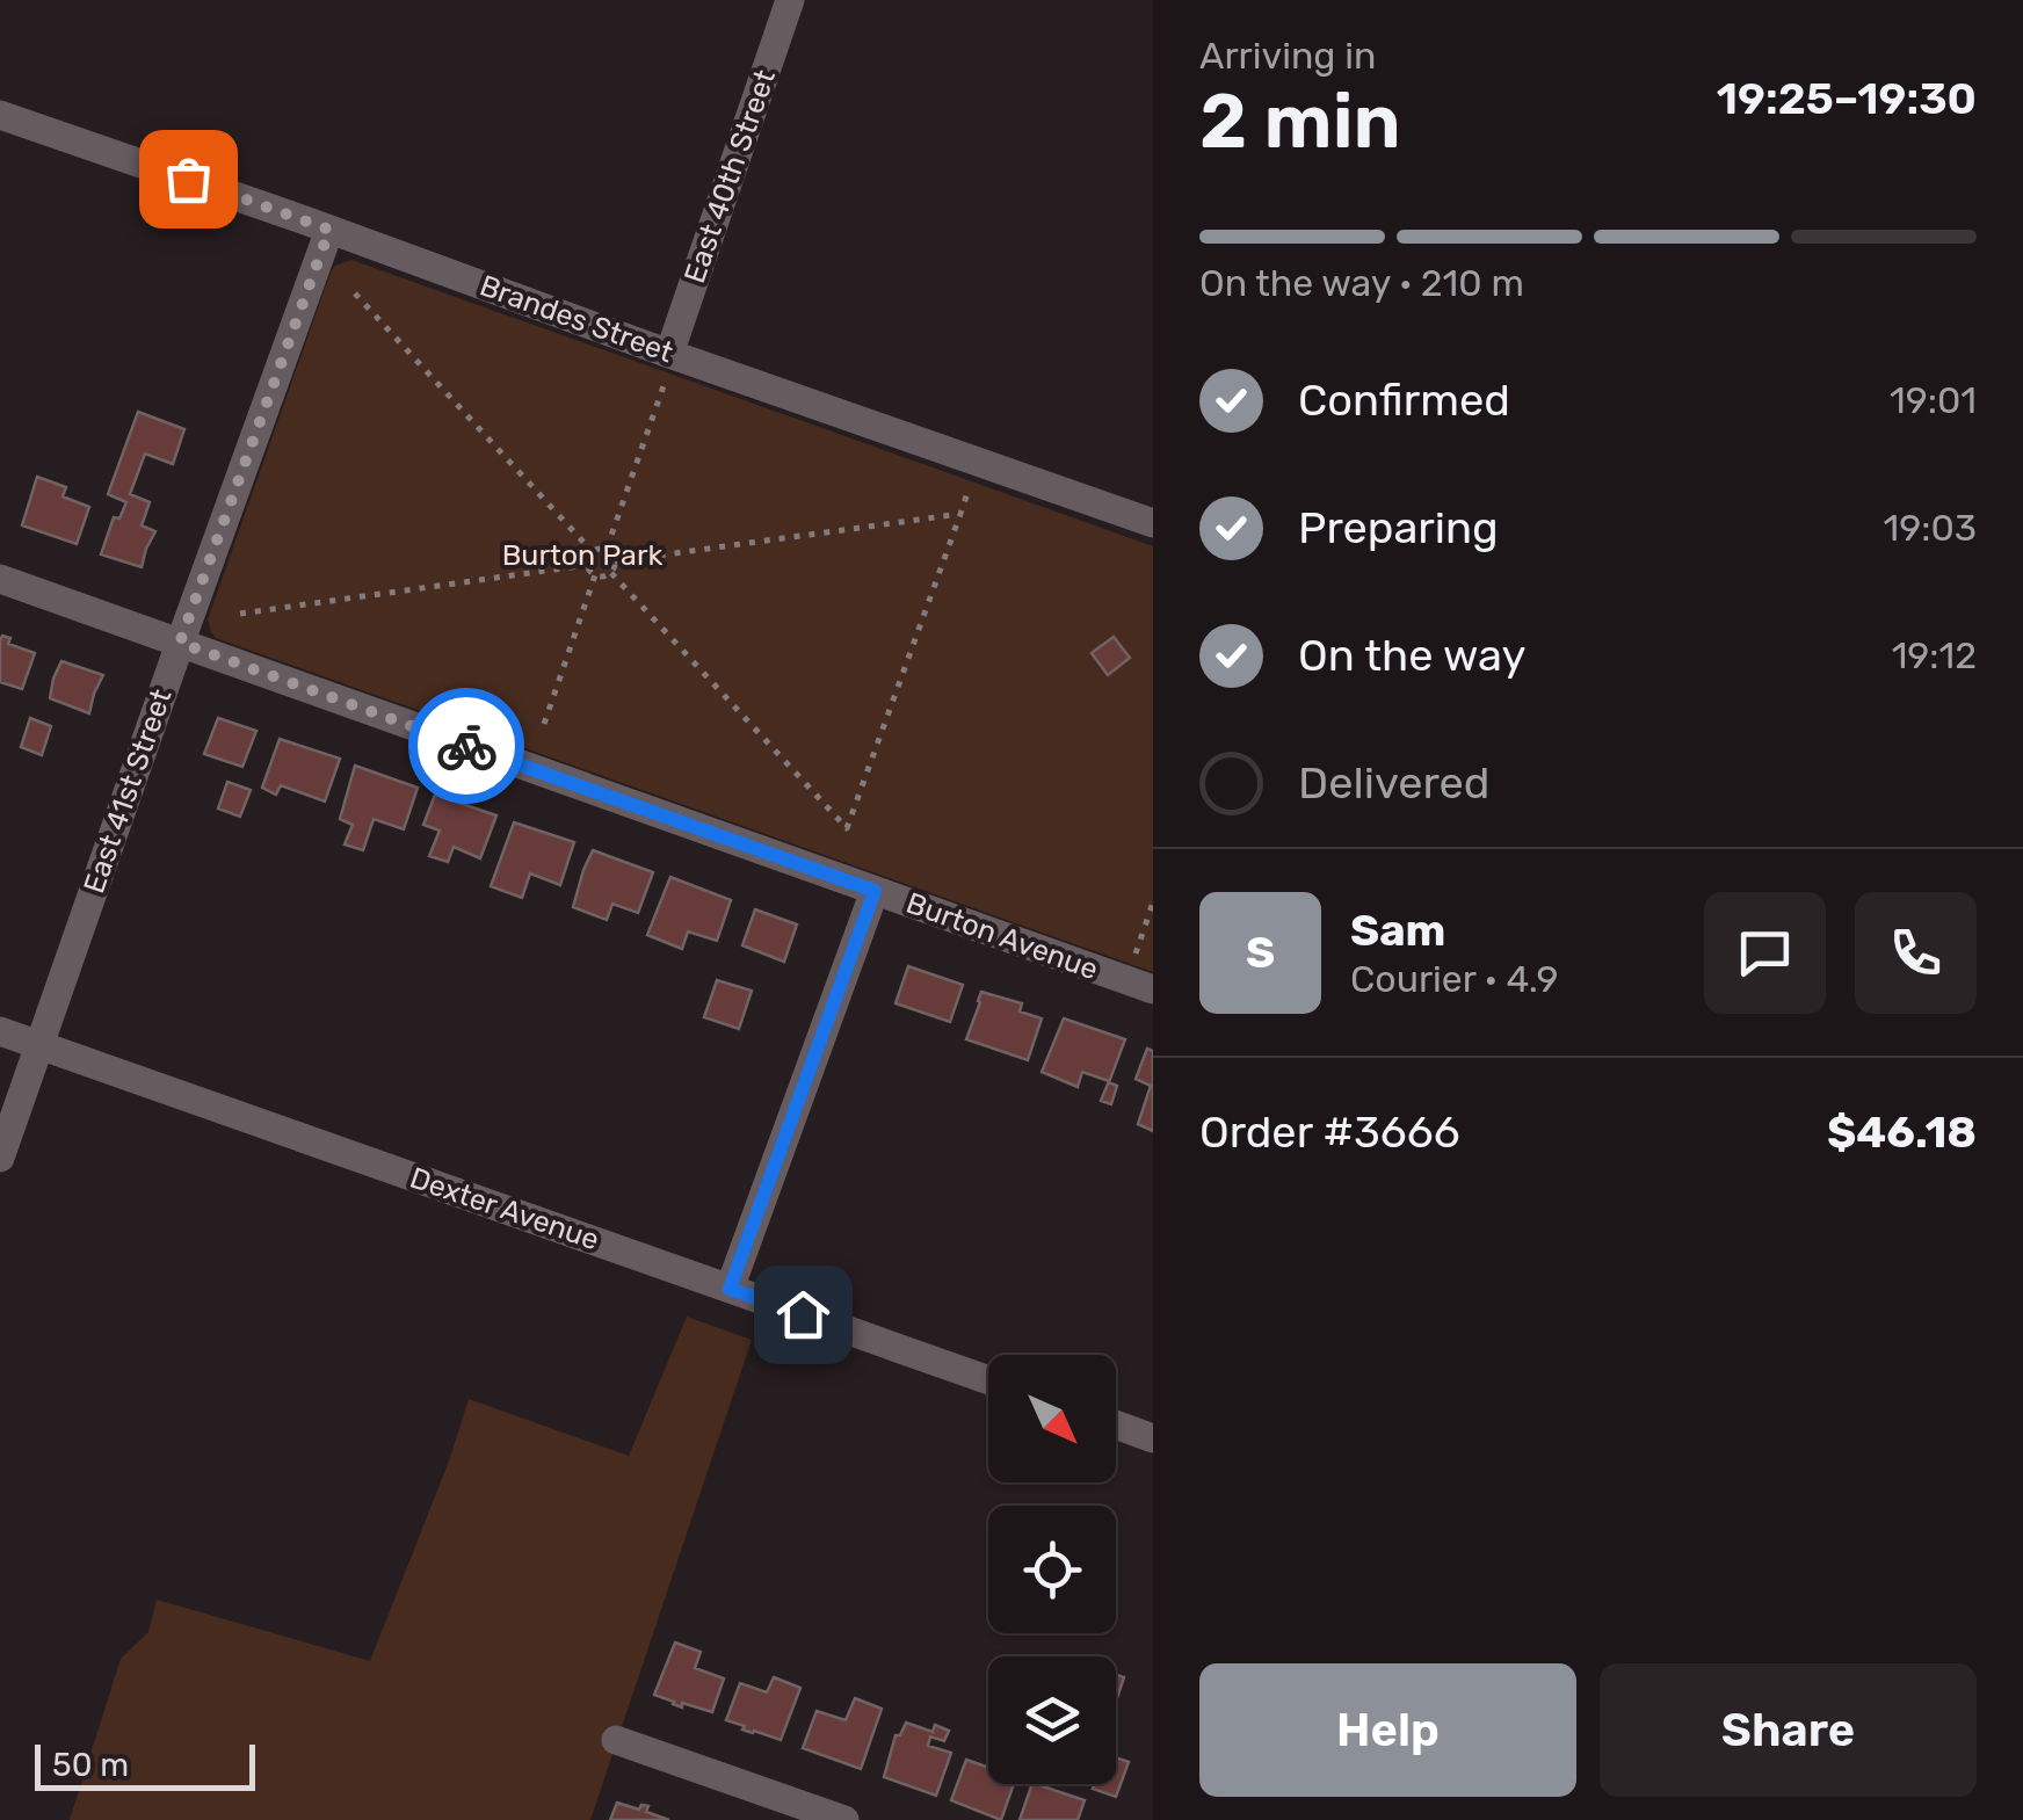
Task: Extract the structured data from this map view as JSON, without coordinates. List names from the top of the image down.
{
  "streets": {
    "street": [
      "East 40th Street",
      "Brandes Street",
      "East 41st Street",
      "Burton Avenue",
      "Dexter Avenue"
    ]
  },
  "crossings": [
    ["East 40th Street", "Brandes Street"],
    ["Brandes Street", "East 41st Street"],
    ["East 41st Street", "Burton Avenue"],
    ["East 41st Street", "Dexter Avenue"]
  ],
  "parks": ["Burton Park"],
  "scale_bar": "50 m",
  "north": "bottom right",
  "page": {
    "heading": ["2 min", "Arriving in", "19:25–19:30"],
    "panel": [
      "Sam",
      "Courier · 4.9",
      "Order #3666",
      "$46.18"
    ],
    "bar": "On the way · 210 m",
    "list": [
      ["Confirmed", "19:01"],
      ["Preparing", "19:03"],
      ["On the way", "19:12"],
      "Delivered"
    ],
    "round": "S",
    "buttons": ["Help", "Share"],
    "scale": "50 m"
  }
}
